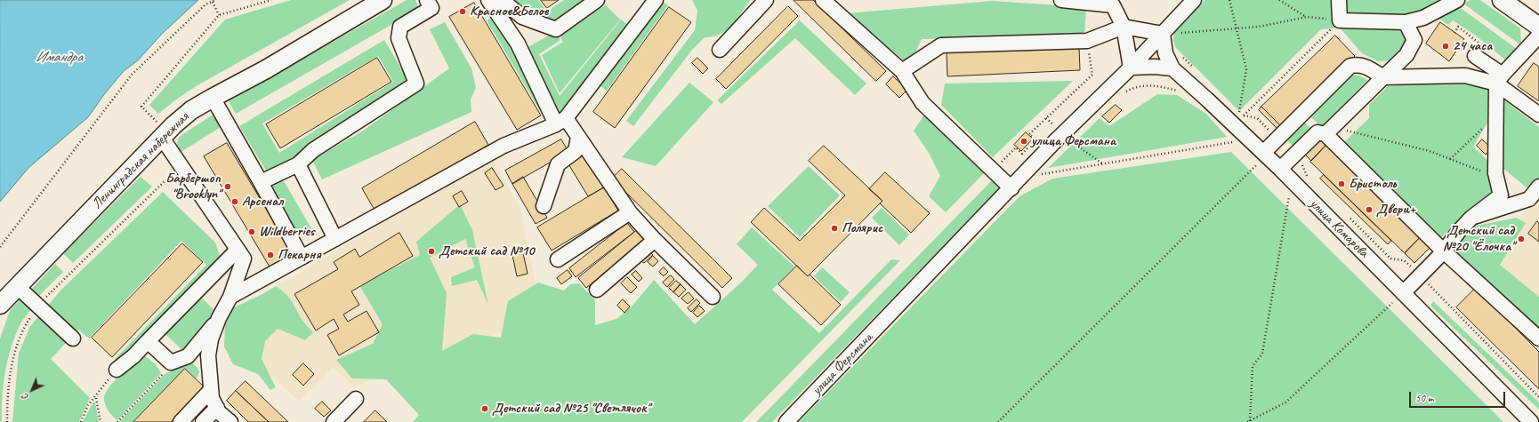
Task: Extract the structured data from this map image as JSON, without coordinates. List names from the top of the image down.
{
  "streets": {
    "main road": ["Ленинградская набережная"],
    "street": ["улица Комарова", "улица Ферсмана"]
  },
  "water": ["Имандра"],
  "places": [
    "Красное&Белое",
    "24 часа",
    "улица Ферсмана",
    "Бристоль",
    "Барбершоп \"Brоoklyn\"",
    "Арсенал",
    "Двери+",
    "Полярис",
    "Wildberries",
    "Детский сад №20 \"Ёлочка\"",
    "Детский сад №10",
    "Пекарня",
    "Детский сад №25 \"Светлячок\""
  ],
  "scale_bar": "50 m",
  "north": "bottom left"
}
